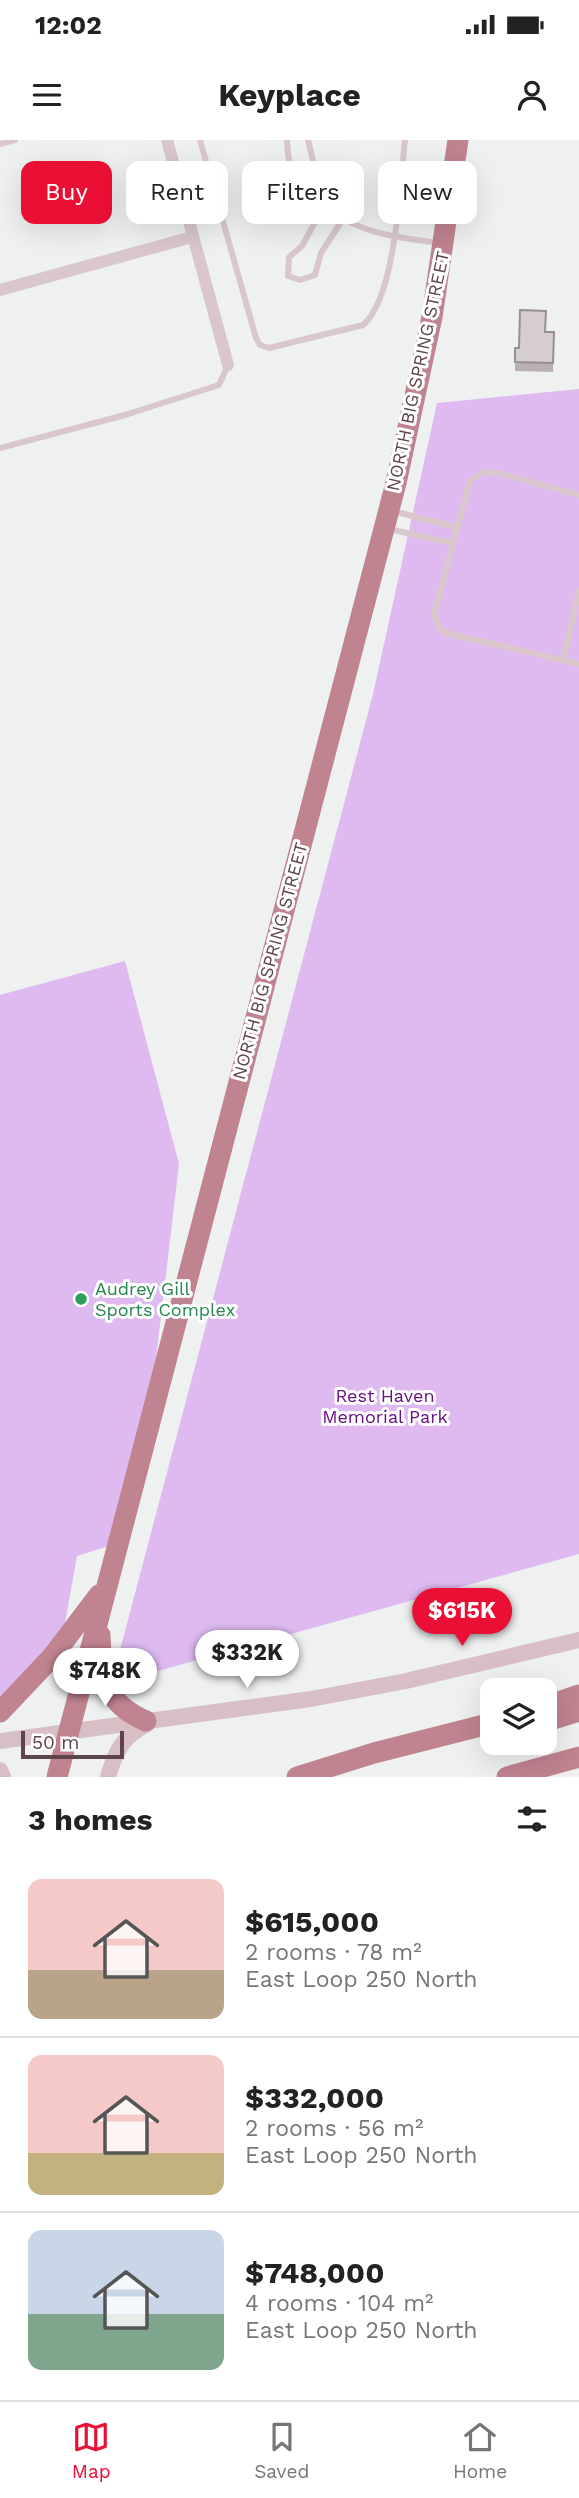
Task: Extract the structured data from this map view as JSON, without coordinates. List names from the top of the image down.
{
  "streets": {
    "highway": ["NORTH BIG SPRING STREET"]
  },
  "parks": ["Rest Haven Memorial Park"],
  "places": ["Audrey Gill Sports Complex"],
  "scale_bar": "50 m",
  "page": {
    "status": "12:02",
    "header": "Keyplace",
    "chip": [
      "Buy",
      "Rent",
      "Filters",
      "New"
    ],
    "price": ["$615K", "$332K", "$748K"],
    "scale": "50 m",
    "heading": "3 homes",
    "list": [
      {
        "name": "$615,000",
        "note": "2 rooms · 78 m² · East Loop 250 North"
      },
      {
        "name": "$332,000",
        "note": "2 rooms · 56 m² · East Loop 250 North"
      },
      {
        "name": "$748,000",
        "note": "4 rooms · 104 m² · East Loop 250 North"
      }
    ],
    "tabs": ["Map", "Saved", "Home"]
  }
}
